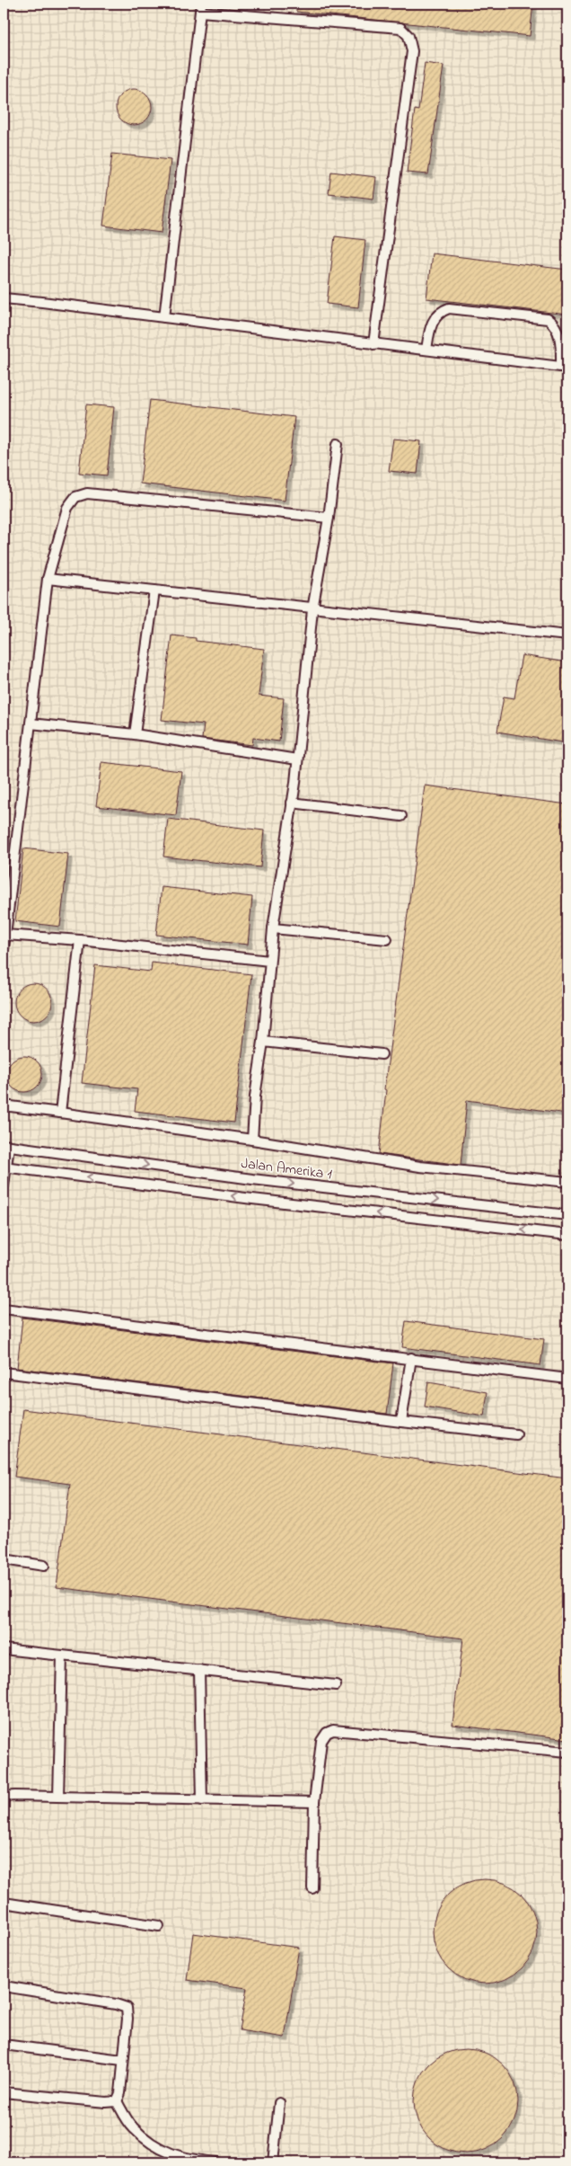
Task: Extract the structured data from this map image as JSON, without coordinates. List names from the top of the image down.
{
  "streets": {
    "lane": ["Jalan Amerika 1"]
  }
}
